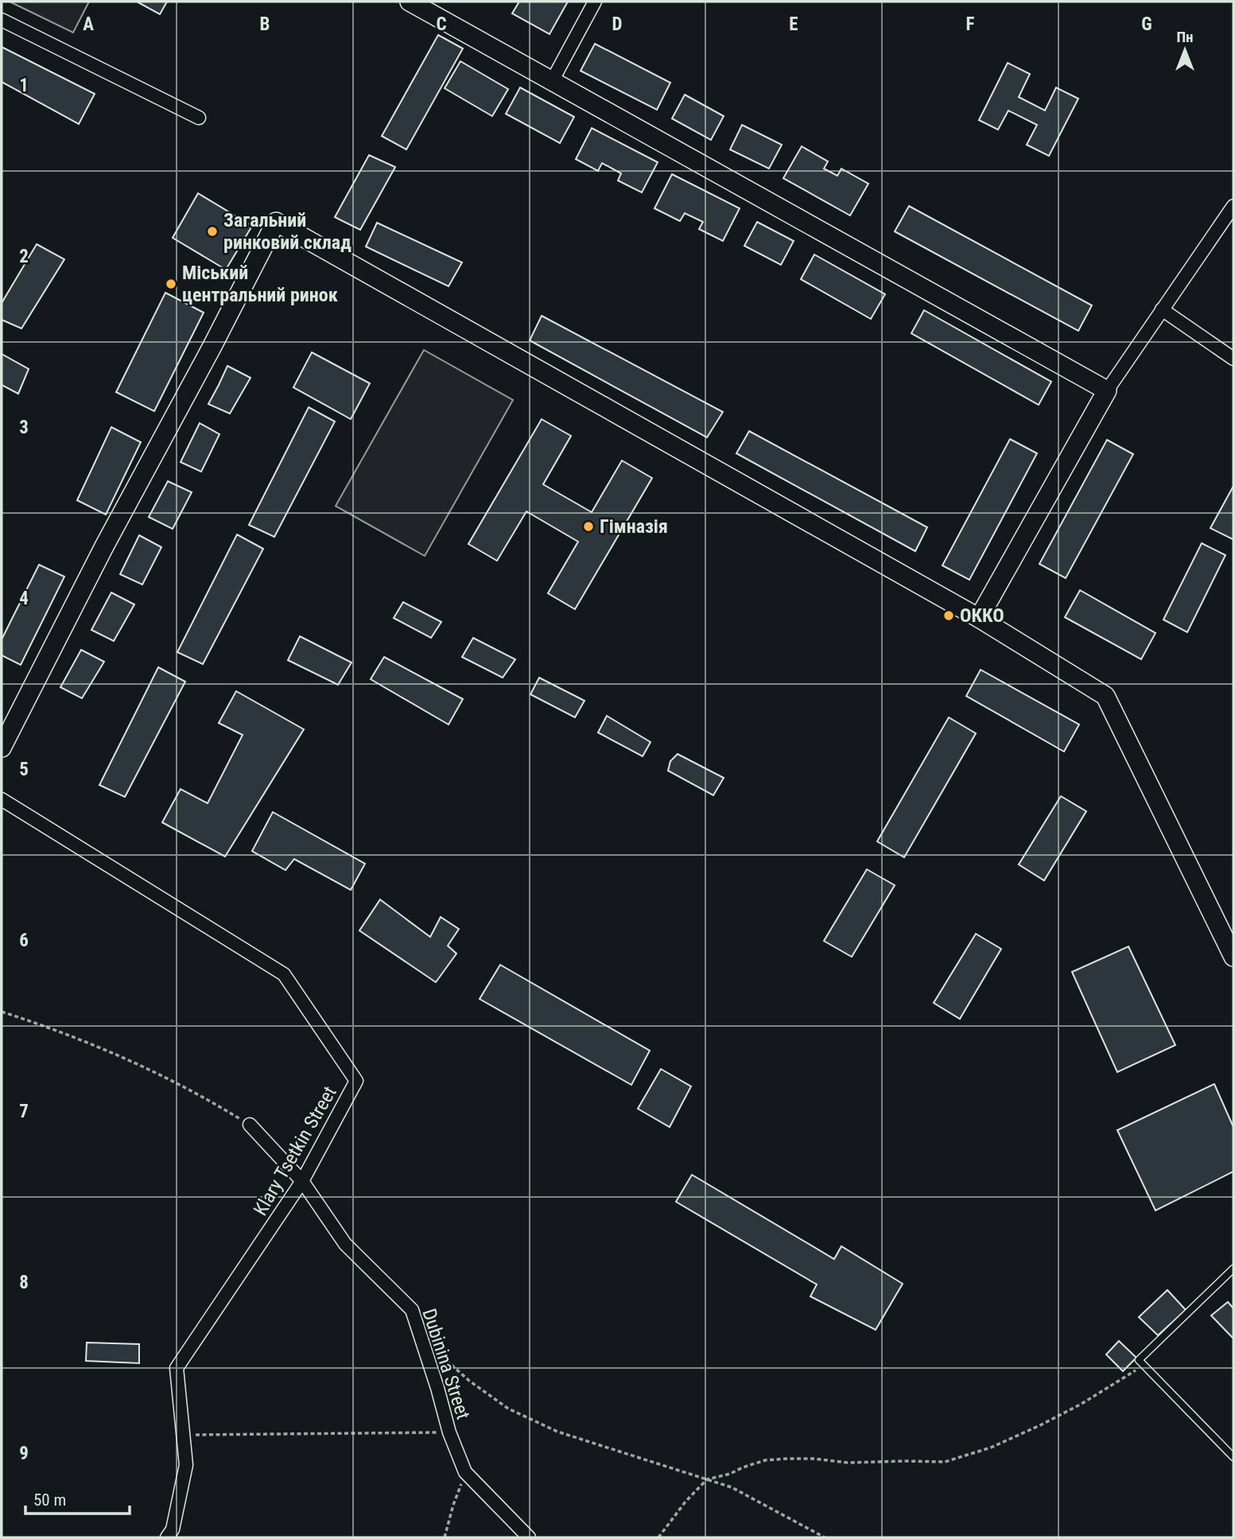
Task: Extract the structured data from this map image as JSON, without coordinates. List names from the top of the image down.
{
  "streets": {
    "street": ["Klary Tsetkin Street", "Dubinina Street"]
  },
  "crossings": [
    ["Klary Tsetkin Street", "Dubinina Street"]
  ],
  "places": [
    "Загальний ринковий склад",
    "Міський центральний ринок",
    "Гімназія",
    "ОККО"
  ],
  "scale_bar": "50 m",
  "north": "top",
  "grid": {
    "columns": [
      "A",
      "B",
      "C",
      "D",
      "E",
      "F",
      "G"
    ],
    "rows": [
      "1",
      "2",
      "3",
      "4",
      "5",
      "6",
      "7",
      "8",
      "9"
    ]
  }
}
